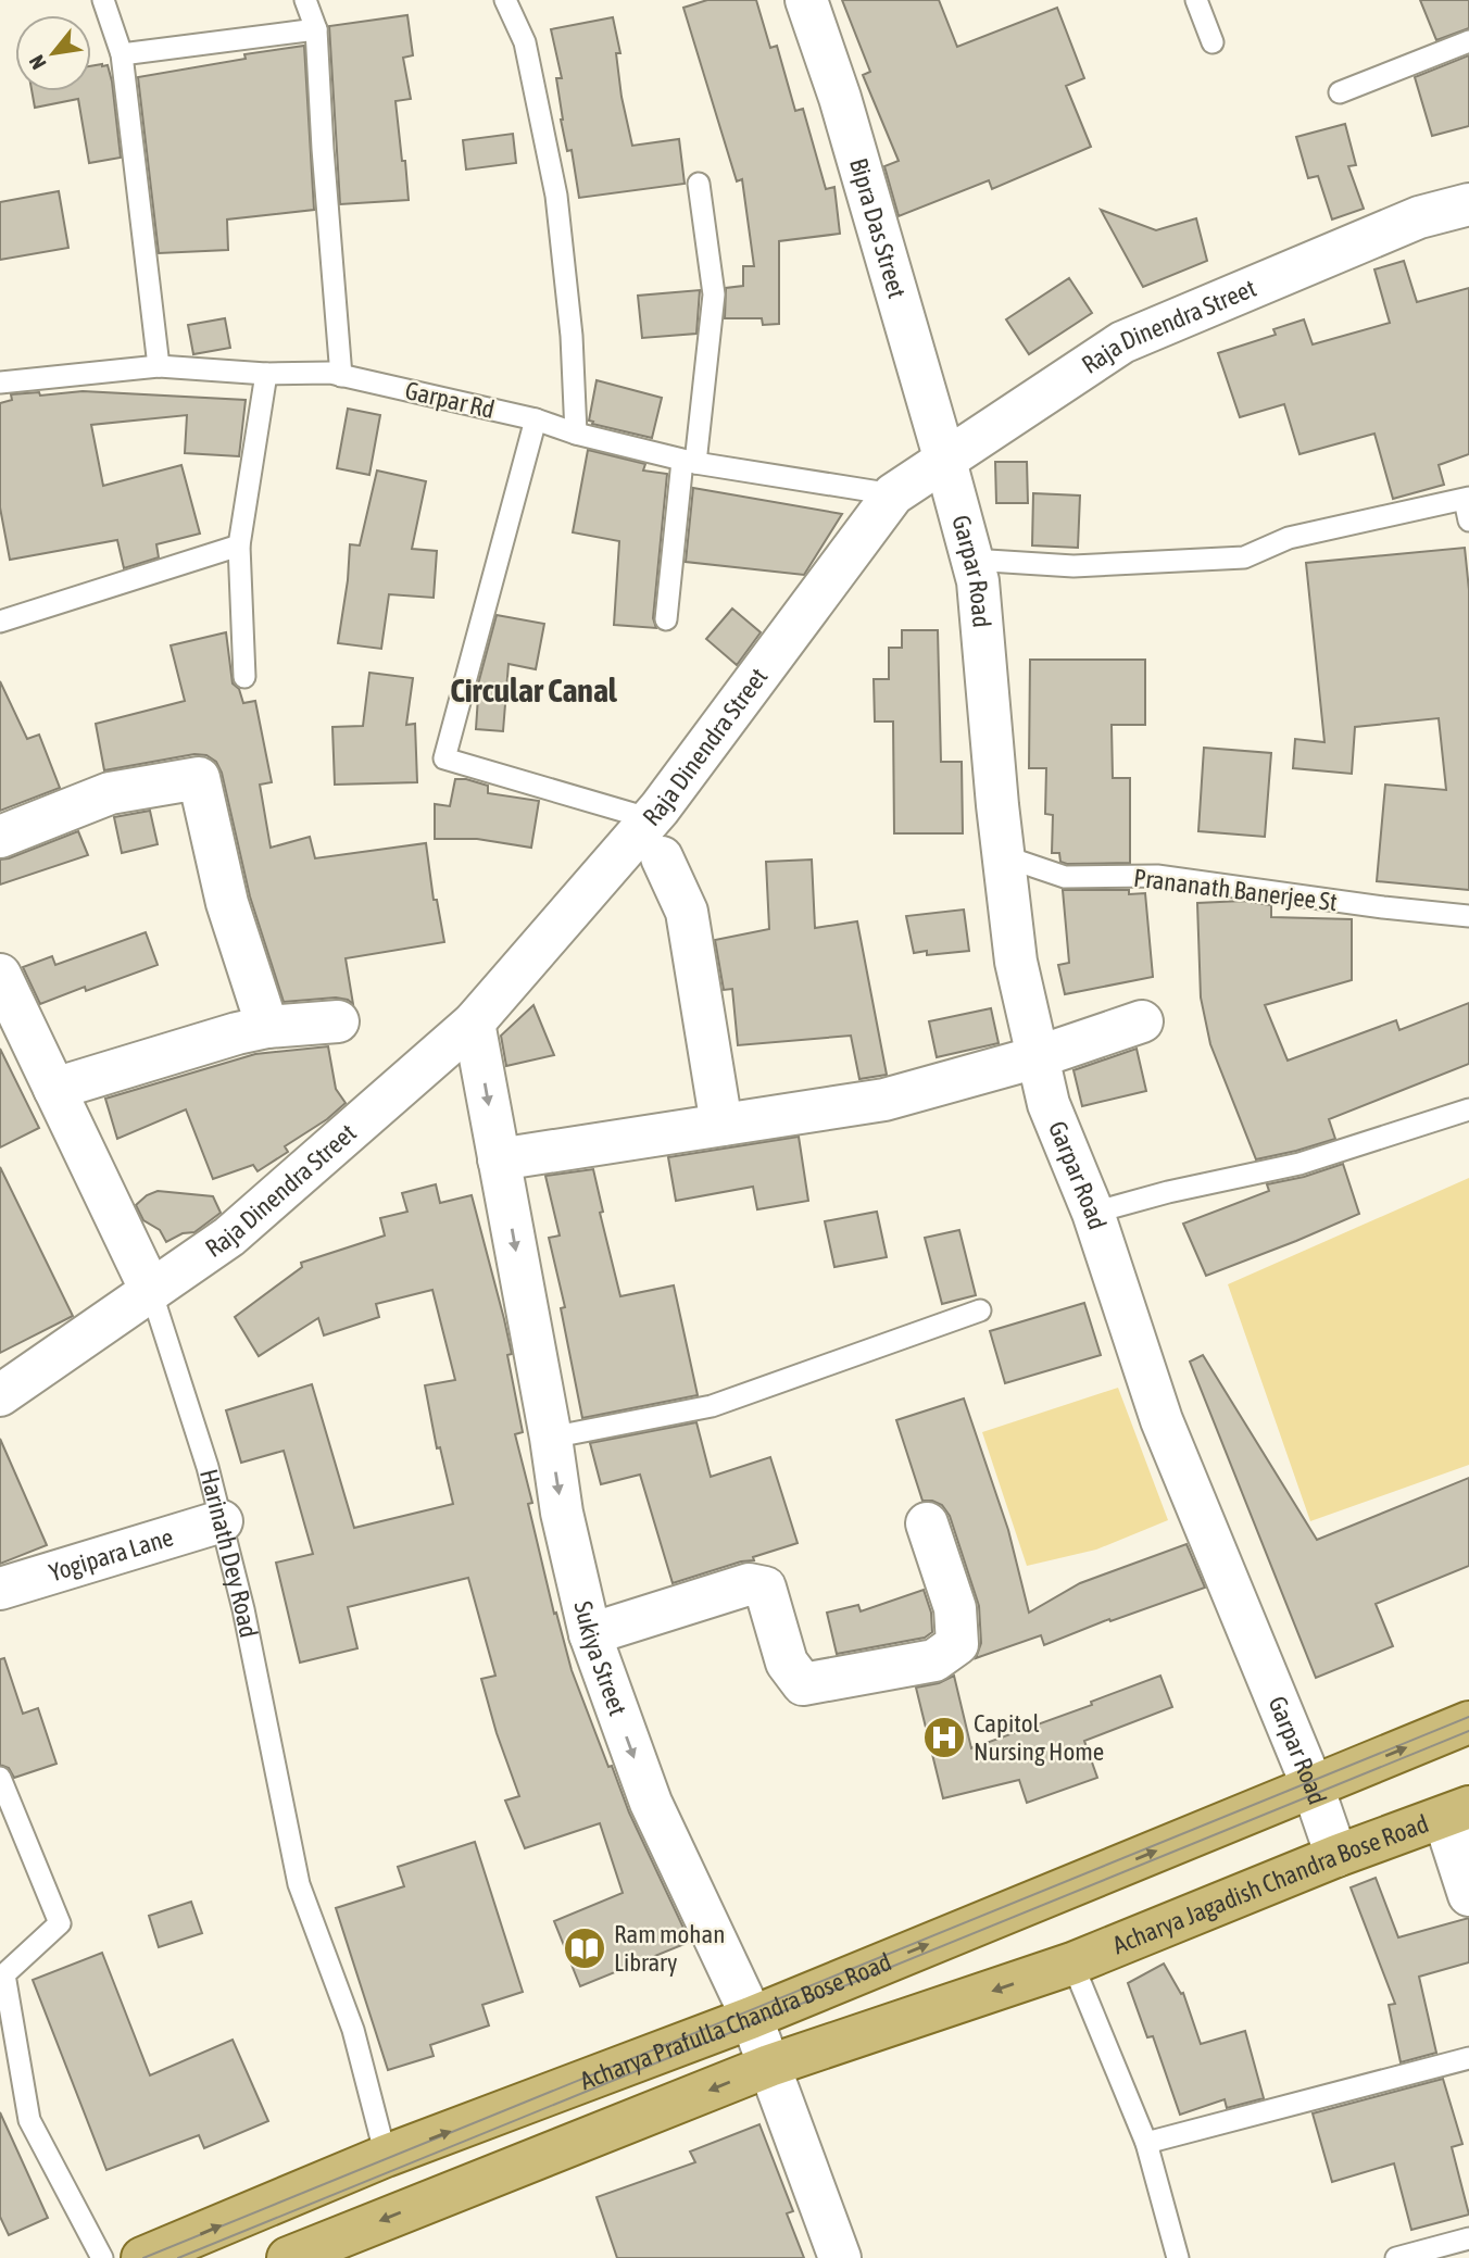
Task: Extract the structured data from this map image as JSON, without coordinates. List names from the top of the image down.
{
  "streets": {
    "main road": ["Acharya Jagadish Chandra Bose Road", "Acharya Prafulla Chandra Bose Road"],
    "street": [
      "Bipra Das Street",
      "Raja Dinendra Street",
      "Garpar Road",
      "Harinath Dey Road",
      "Yogipara Lane",
      "Sukiya Street"
    ],
    "lane": ["Garpar Rd", "Prananath Banerjee St"]
  },
  "crossings": [
    ["Bipra Das Street", "Raja Dinendra Street"],
    ["Bipra Das Street", "Garpar Road"],
    ["Raja Dinendra Street", "Garpar Rd"],
    ["Raja Dinendra Street", "Garpar Road"],
    ["Raja Dinendra Street", "Harinath Dey Road"],
    ["Raja Dinendra Street", "Sukiya Street"],
    ["Garpar Road", "Prananath Banerjee St"],
    ["Garpar Road", "Acharya Jagadish Chandra Bose Road"],
    ["Garpar Road", "Acharya Prafulla Chandra Bose Road"],
    ["Harinath Dey Road", "Yogipara Lane"],
    ["Harinath Dey Road", "Acharya Prafulla Chandra Bose Road"],
    ["Sukiya Street", "Acharya Prafulla Chandra Bose Road"]
  ],
  "one_way": ["Sukiya Street"],
  "districts": ["Circular Canal"],
  "places": {
    "hospital": ["Capitol Nursing Home"],
    "library": ["Ram mohan Library"]
  },
  "north": "bottom left"
}
